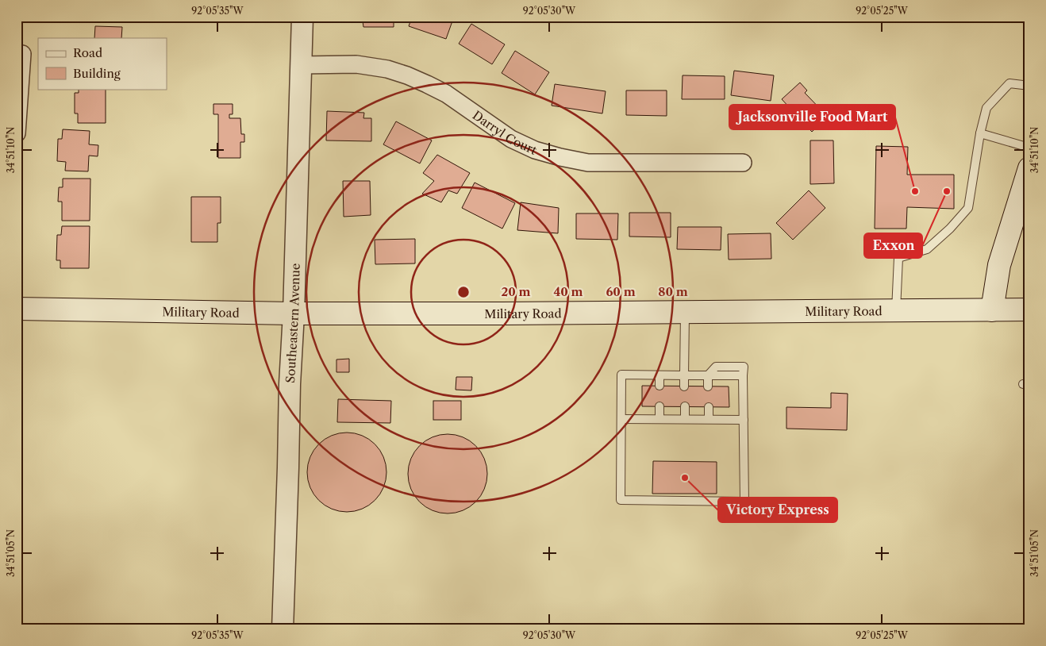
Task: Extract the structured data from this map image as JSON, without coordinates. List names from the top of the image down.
{
  "streets": {
    "main road": ["Military Road"],
    "street": ["Darryl Court", "Southeastern Avenue"]
  },
  "crossings": [
    ["Darryl Court", "Southeastern Avenue"],
    ["Military Road", "Southeastern Avenue"]
  ],
  "places": ["Jacksonville Food Mart", "Exxon", "Victory Express"],
  "legend": ["Road", "Building"],
  "coordinates": [
    "92°05'35\"W",
    "92°05'30\"W",
    "92°05'25\"W",
    "34°51'10\"N",
    "34°51'05\"N"
  ],
  "rings": [
    "20 m",
    "40 m",
    "60 m",
    "80 m"
  ]
}
